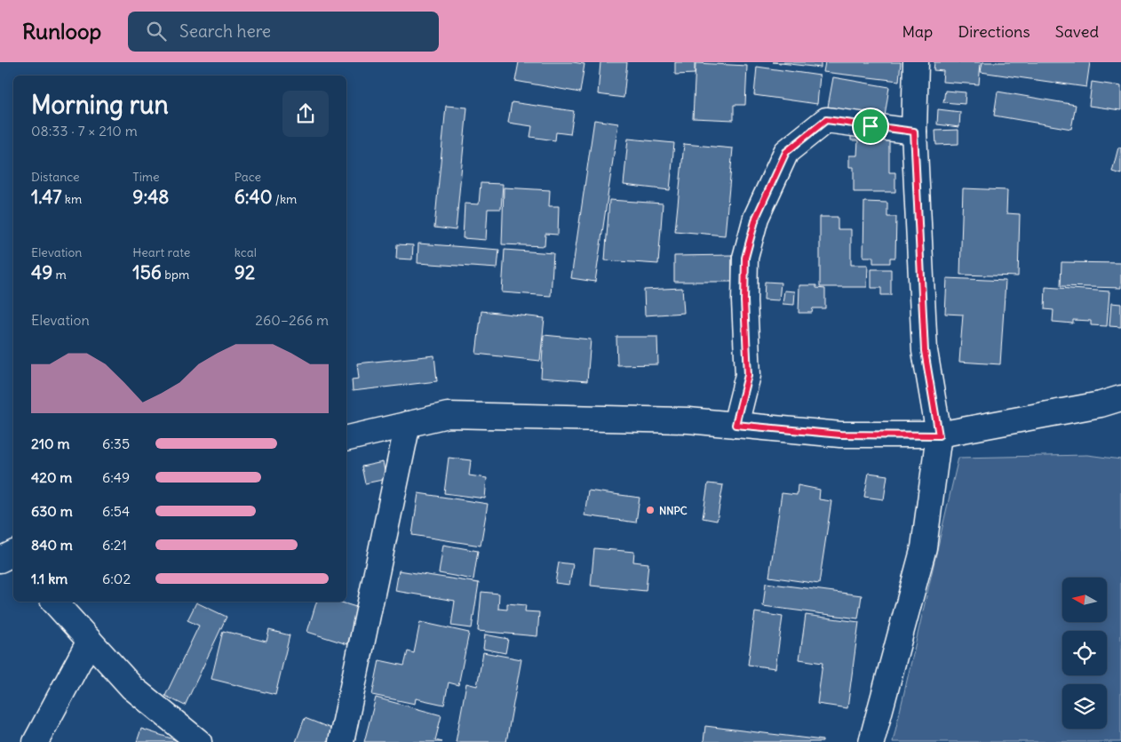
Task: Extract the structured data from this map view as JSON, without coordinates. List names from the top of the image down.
{
  "places": ["NNPC"],
  "north": "left",
  "page": {
    "header": "Runloop",
    "search": "Search here",
    "nav": ["Map", "Directions", "Saved"],
    "heading": ["Morning run", "08:33 · 7 × 210 m"],
    "stats": [
      ["Distance", "1.47 km"],
      ["Time", "9:48"],
      ["Pace", "6:40 /km"],
      ["Elevation", "49 m"],
      ["Heart rate", "156 bpm"],
      ["kcal", "92"]
    ],
    "chart": ["Elevation", "260–266 m"],
    "list": [
      {
        "name": "210 m",
        "note": "6:35"
      },
      {
        "name": "420 m",
        "note": "6:49"
      },
      {
        "name": "630 m",
        "note": "6:54"
      },
      {
        "name": "840 m",
        "note": "6:21"
      },
      {
        "name": "1.1 km",
        "note": "6:02"
      }
    ]
  }
}
